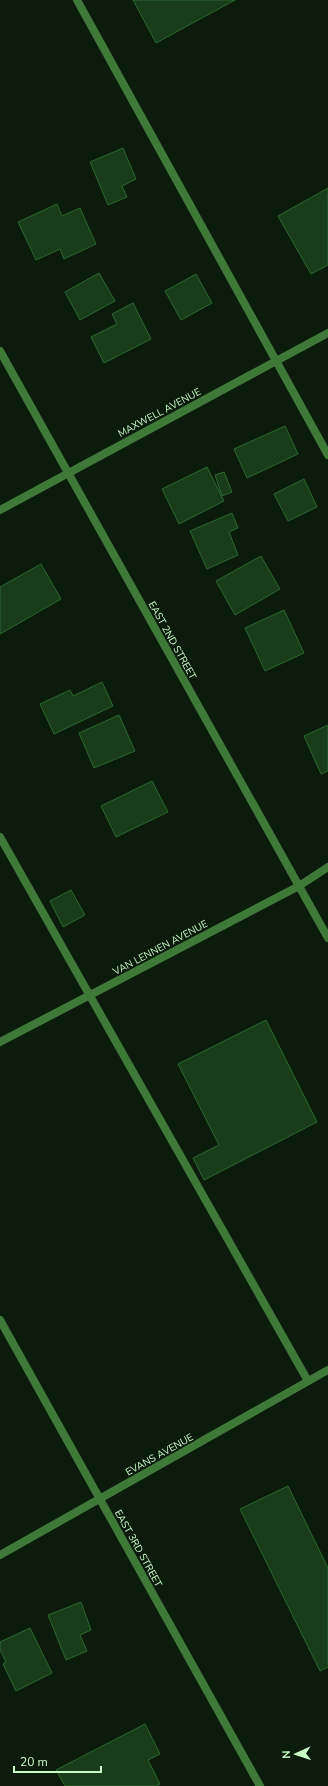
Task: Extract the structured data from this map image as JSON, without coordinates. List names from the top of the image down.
{
  "streets": {
    "street": [
      "MAXWELL AVENUE",
      "EAST 2ND STREET",
      "VAN LENNEN AVENUE",
      "EVANS AVENUE",
      "EAST 3RD STREET"
    ]
  },
  "crossings": [
    ["MAXWELL AVENUE", "EAST 2ND STREET"],
    ["EAST 2ND STREET", "VAN LENNEN AVENUE"],
    ["EVANS AVENUE", "EAST 3RD STREET"]
  ],
  "scale_bar": "20 m",
  "north": "left"
}
